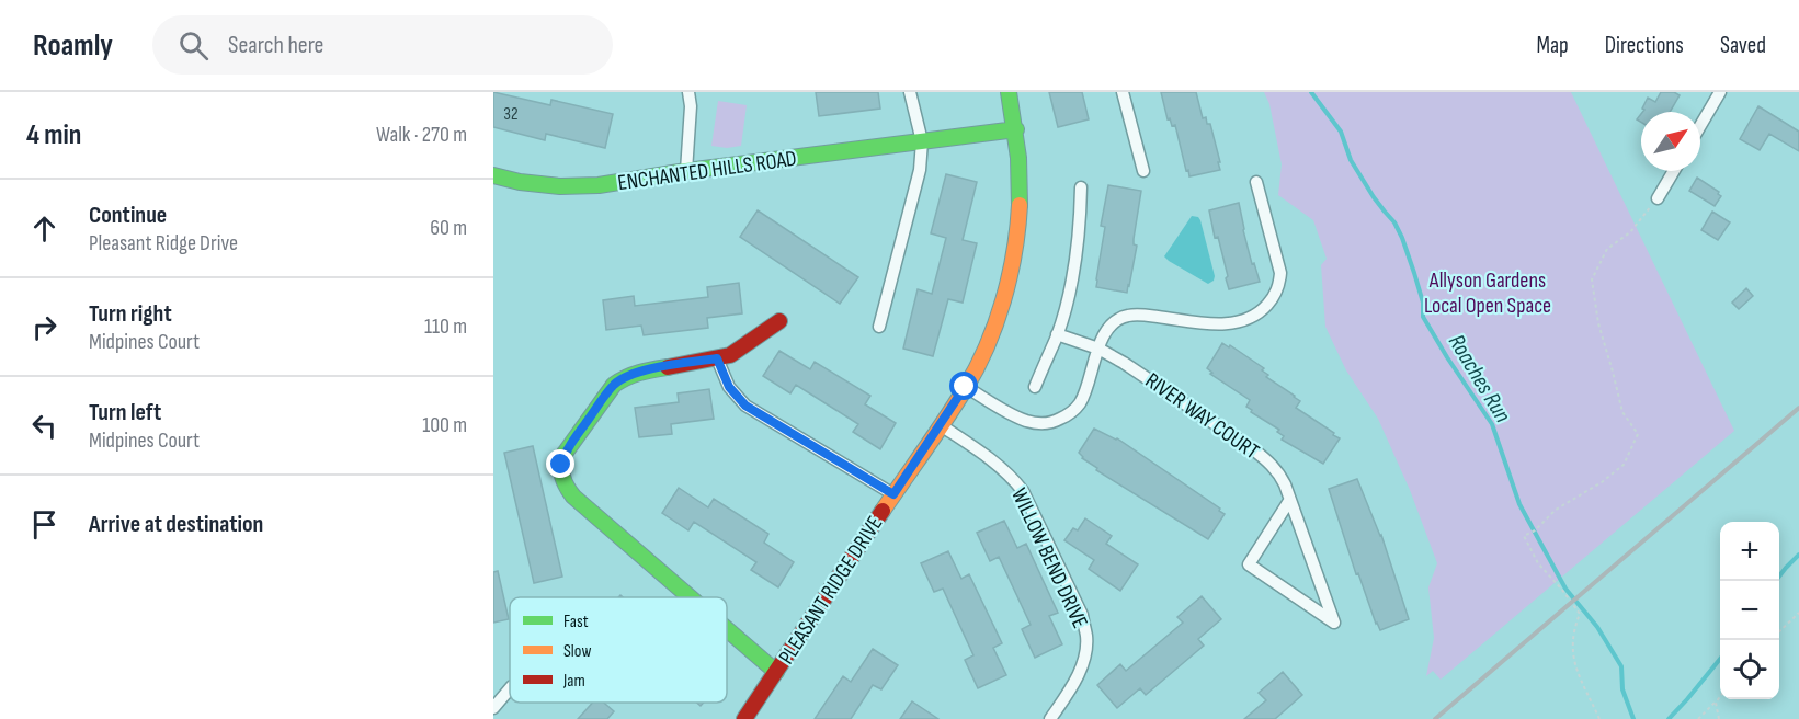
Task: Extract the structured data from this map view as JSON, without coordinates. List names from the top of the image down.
{
  "streets": {
    "street": [
      "ENCHANTED HILLS ROAD",
      "RIVER WAY COURT",
      "WILLOW BEND DRIVE",
      "PLEASANT RIDGE DRIVE"
    ]
  },
  "crossings": [
    ["ENCHANTED HILLS ROAD", "PLEASANT RIDGE DRIVE"],
    ["WILLOW BEND DRIVE", "PLEASANT RIDGE DRIVE"]
  ],
  "water": ["Roaches Run"],
  "parks": ["Allyson Gardens Local Open Space"],
  "house_numbers": ["32"],
  "legend": ["Fast", "Slow", "Jam"],
  "north": "top right",
  "page": {
    "header": "Roamly",
    "search": "Search here",
    "nav": ["Map", "Directions", "Saved"],
    "heading": ["4 min", "Walk · 270 m"],
    "list": [
      ["Continue", "Pleasant Ridge Drive", "60 m"],
      ["Turn right", "Midpines Court", "110 m"],
      ["Turn left", "Midpines Court", "100 m"],
      "Arrive at destination"
    ],
    "map_buttons": ["+", "−"]
  }
}
